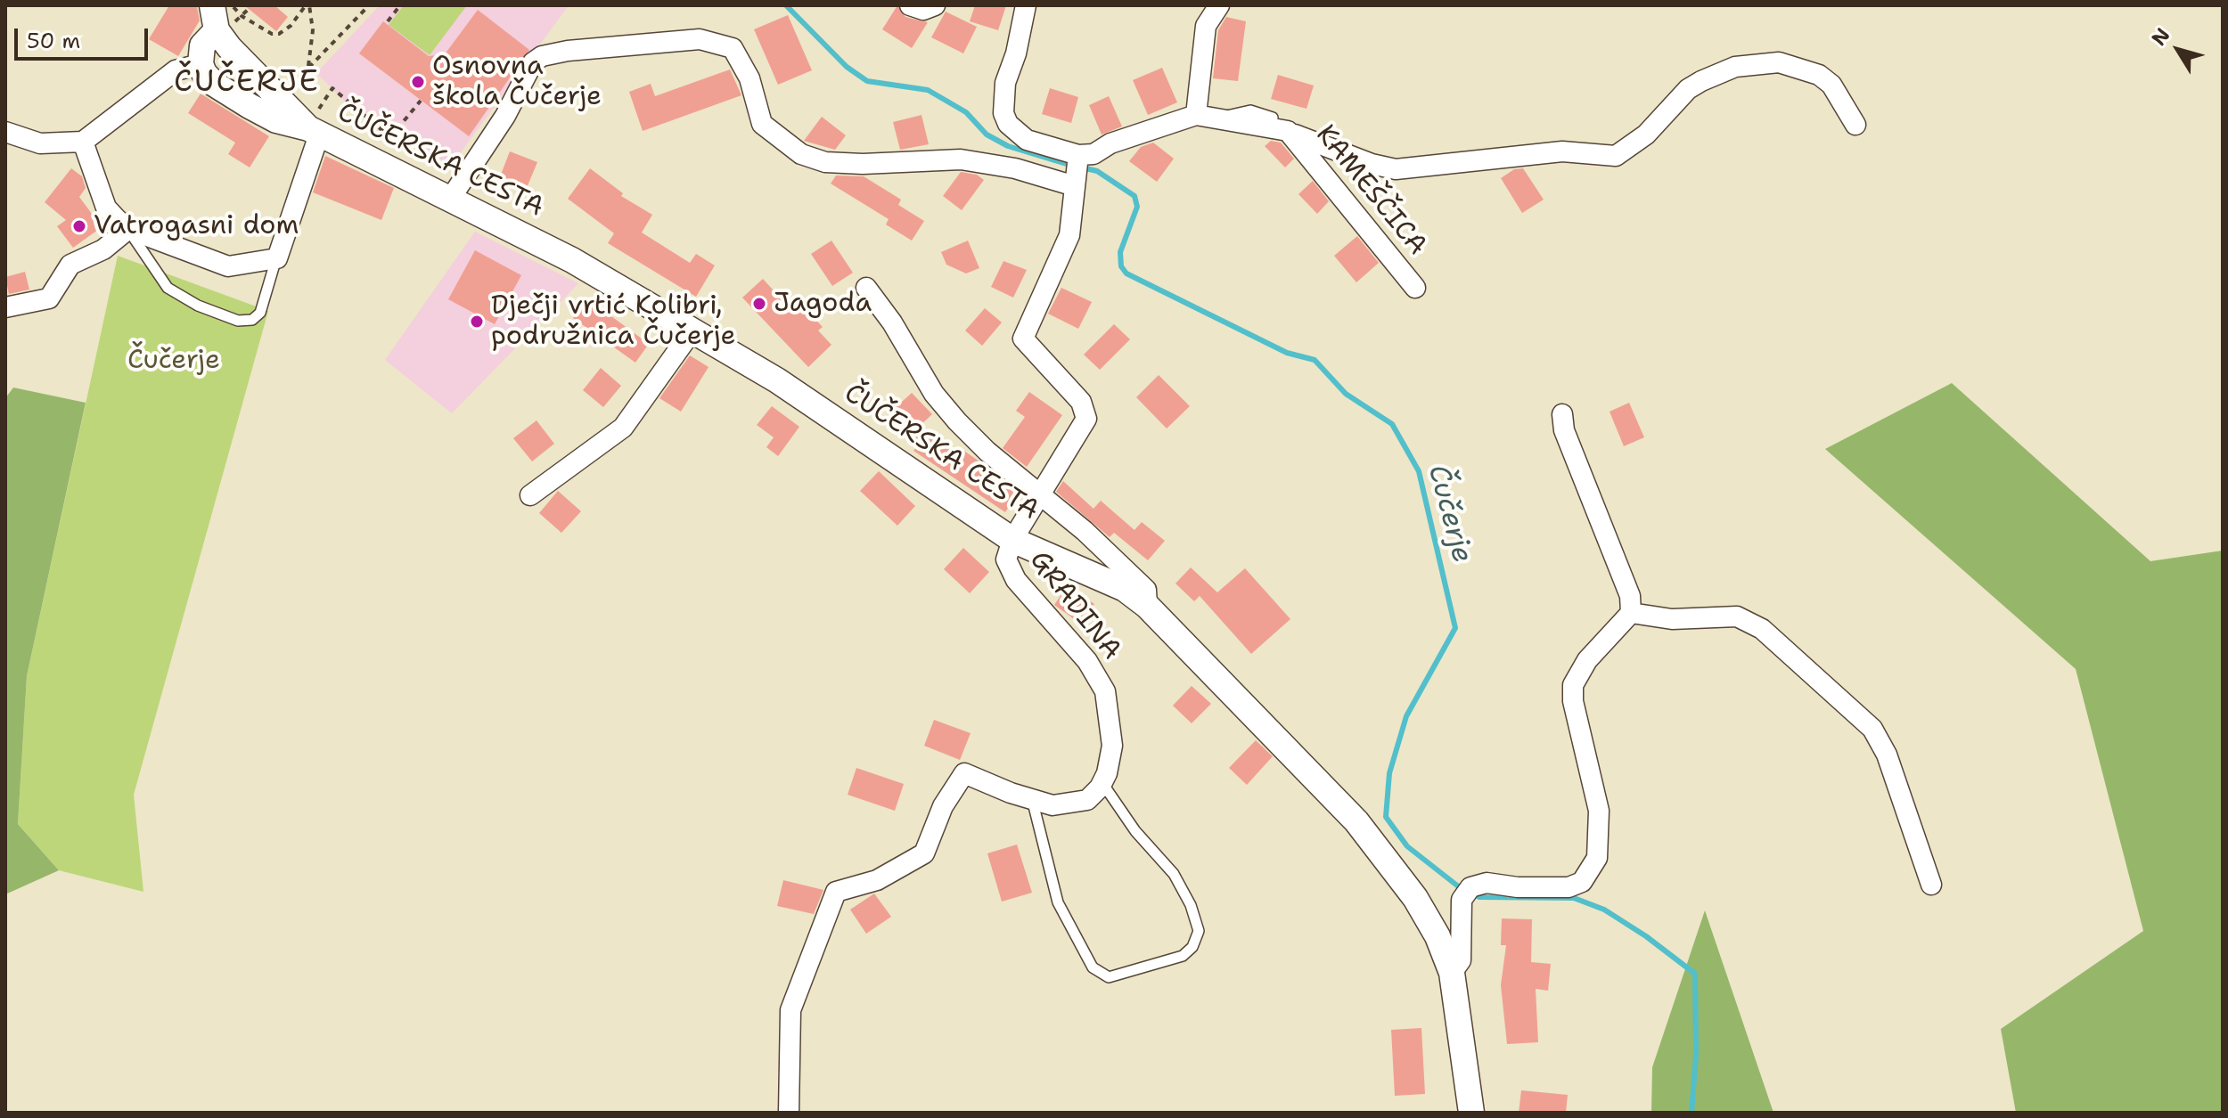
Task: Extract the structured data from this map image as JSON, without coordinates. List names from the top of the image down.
{
  "streets": {
    "street": ["ČUČERSKA CESTA", "KAMEŠČICA", "GRADINA"]
  },
  "crossings": [
    ["ČUČERSKA CESTA", "GRADINA"]
  ],
  "districts": ["ČUČERJE"],
  "water": ["Čučerje"],
  "parks": ["Čučerje"],
  "places": [
    "Osnovna škola Čučerje",
    "Vatrogasni dom",
    "Jagoda",
    "Dječji vrtić Kolibri, podružnica Čučerje"
  ],
  "scale_bar": "50 m",
  "north": "top left"
}
